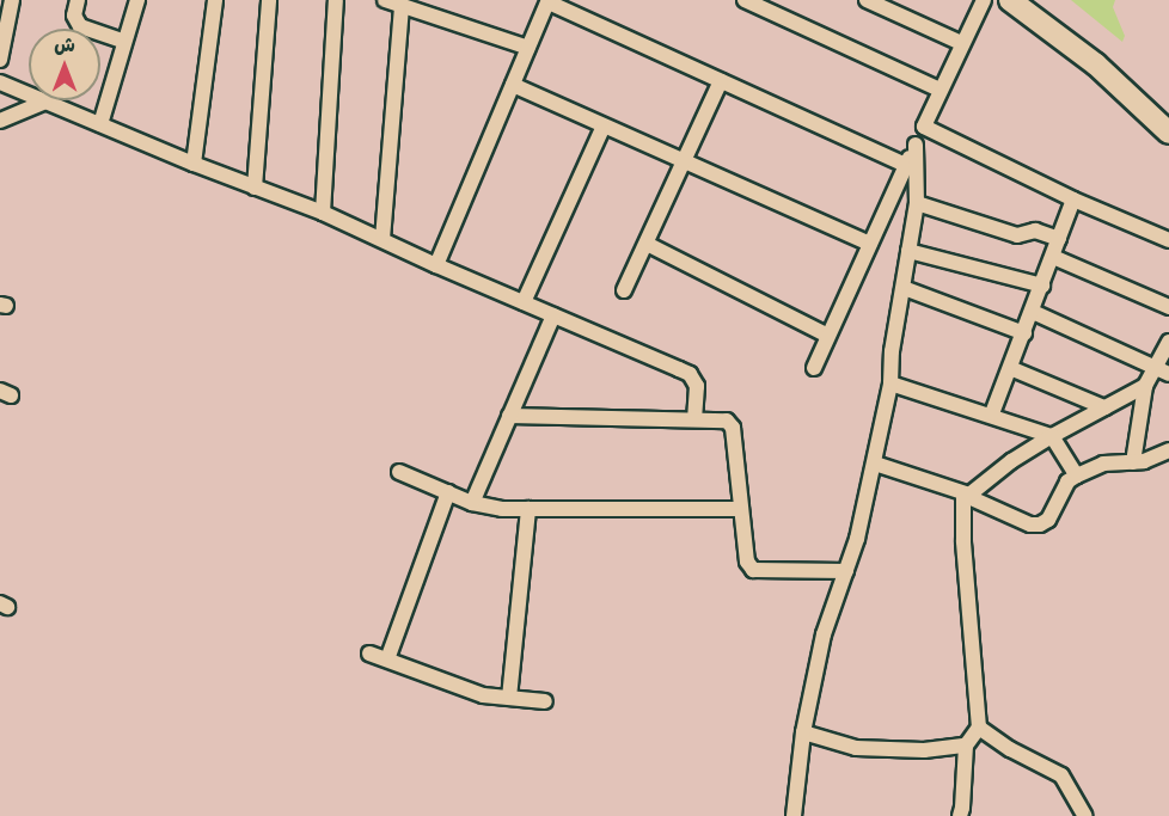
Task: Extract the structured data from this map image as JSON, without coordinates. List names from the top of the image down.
{
  "north": "top"
}
